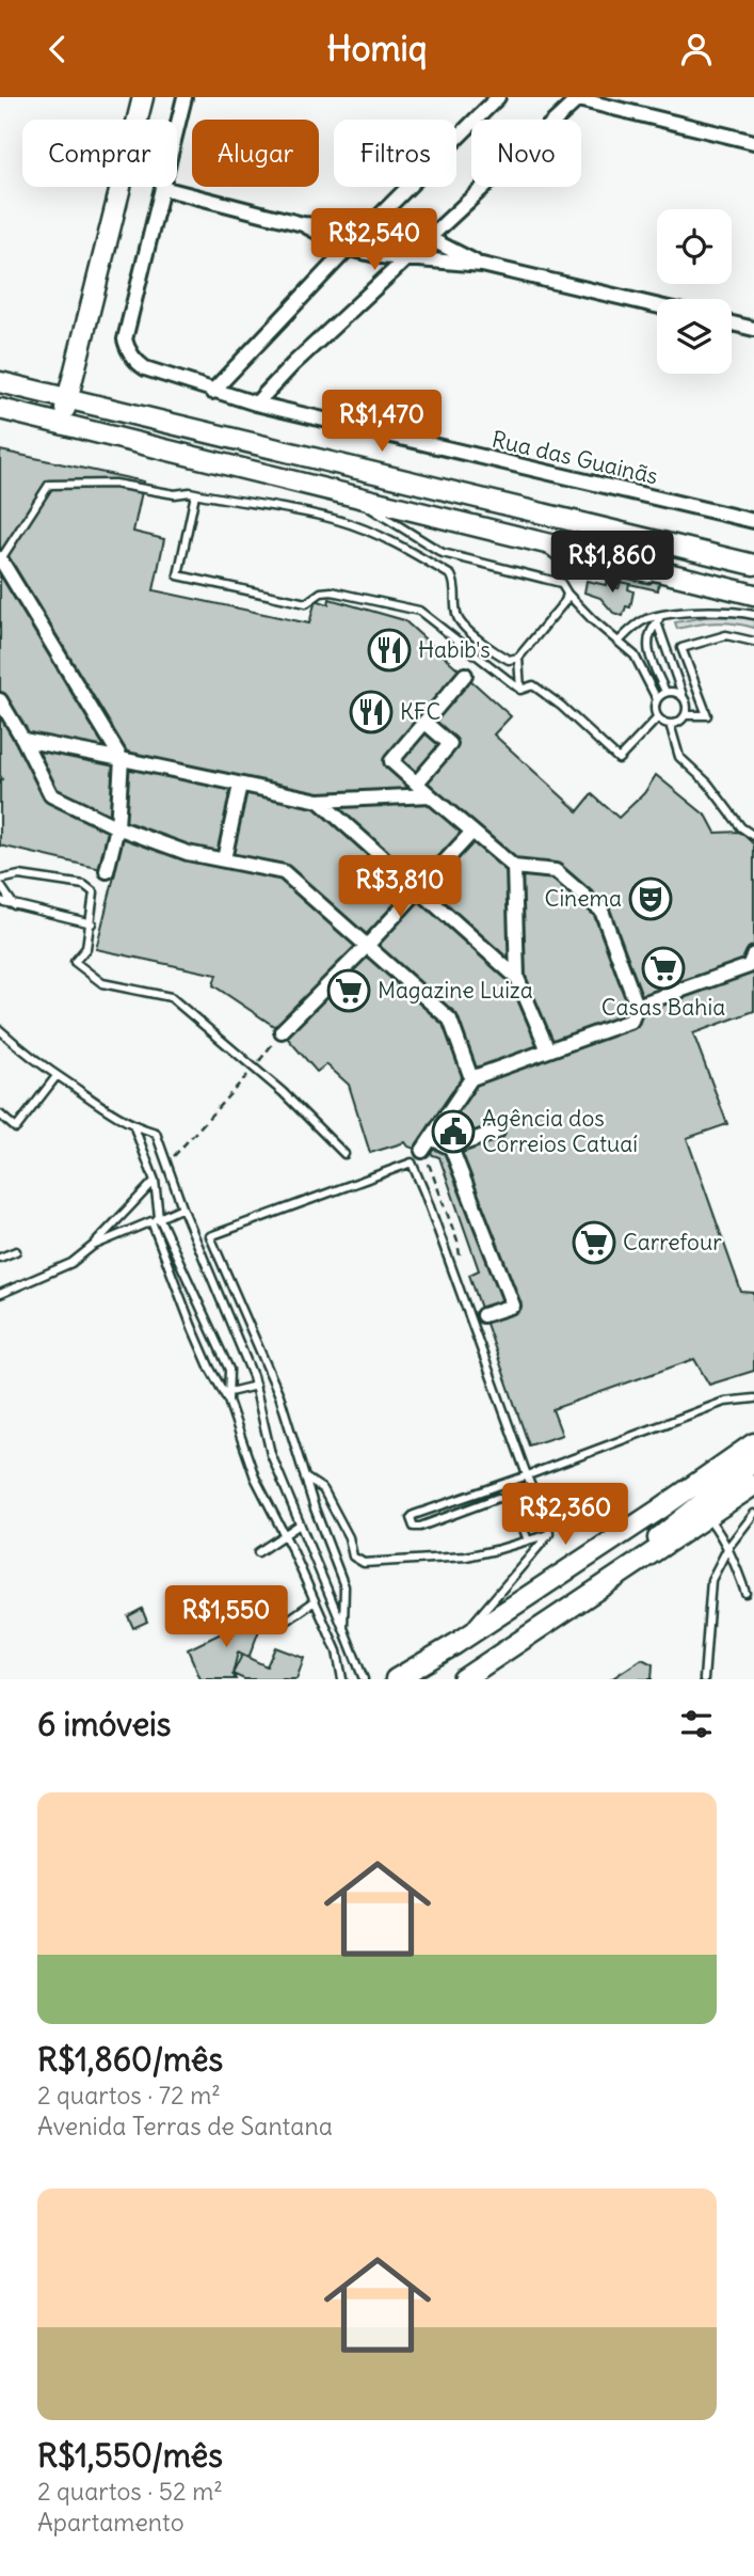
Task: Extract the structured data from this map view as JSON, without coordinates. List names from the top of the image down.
{
  "streets": {
    "street": ["Rua das Guainãs"]
  },
  "places": {
    "restaurant": ["Habib's", "KFC"],
    "theatre": ["Cinema"],
    "supermarket": ["Casas Bahia", "Magazine Luiza", "Carrefour"],
    "public building": ["Agência dos Correios Catuaí"]
  },
  "page": {
    "header": "Homiq",
    "chip": [
      "Comprar",
      "Alugar",
      "Filtros",
      "Novo"
    ],
    "price": [
      "R$2,540",
      "R$1,470",
      "R$1,860",
      "R$3,810",
      "R$2,360",
      "R$1,550"
    ],
    "heading": "6 imóveis",
    "list": [
      {
        "name": "R$1,860/mês",
        "note": "2 quartos · 72 m² · Avenida Terras de Santana"
      },
      {
        "name": "R$1,550/mês",
        "note": "2 quartos · 52 m² · Apartamento"
      }
    ]
  }
}
